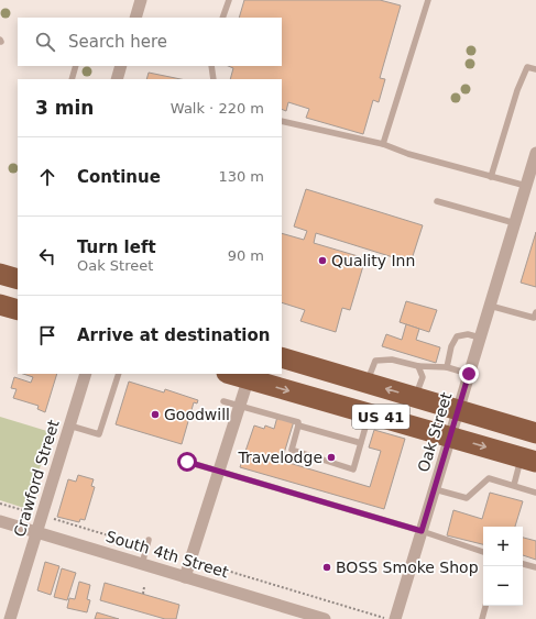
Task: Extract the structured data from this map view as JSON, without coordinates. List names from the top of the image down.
{
  "streets": {
    "highway": ["US 41"],
    "street": ["Oak Street", "Crawford Street", "South 4th Street"]
  },
  "crossings": [
    ["US 41", "Oak Street"],
    ["Crawford Street", "South 4th Street"]
  ],
  "places": [
    "Quality Inn",
    "Goodwill",
    "Travelodge",
    "BOSS Smoke Shop"
  ],
  "page": {
    "search": "Search here",
    "heading": ["3 min", "Walk · 220 m"],
    "list": [
      ["Continue", "130 m"],
      ["Turn left", "Oak Street", "90 m"],
      "Arrive at destination"
    ],
    "map_buttons": ["+", "−"]
  }
}
